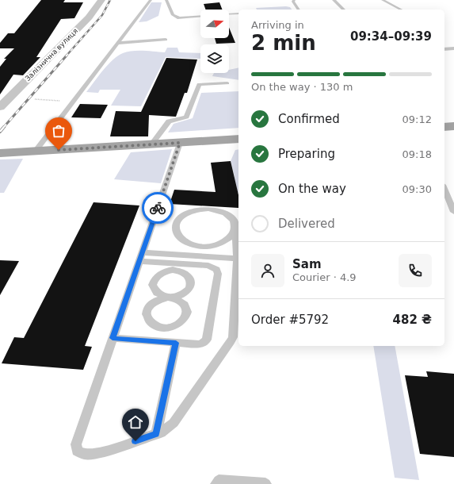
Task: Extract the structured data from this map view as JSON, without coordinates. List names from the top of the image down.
{
  "streets": {
    "street": ["Залізнична вулиця"]
  },
  "north": "right",
  "page": {
    "heading": ["2 min", "Arriving in", "09:34–09:39"],
    "panel": [
      "Sam",
      "Courier · 4.9",
      "Order #5792",
      "482 ₴"
    ],
    "bar": "On the way · 130 m",
    "list": [
      ["Confirmed", "09:12"],
      ["Preparing", "09:18"],
      ["On the way", "09:30"],
      "Delivered"
    ]
  }
}
